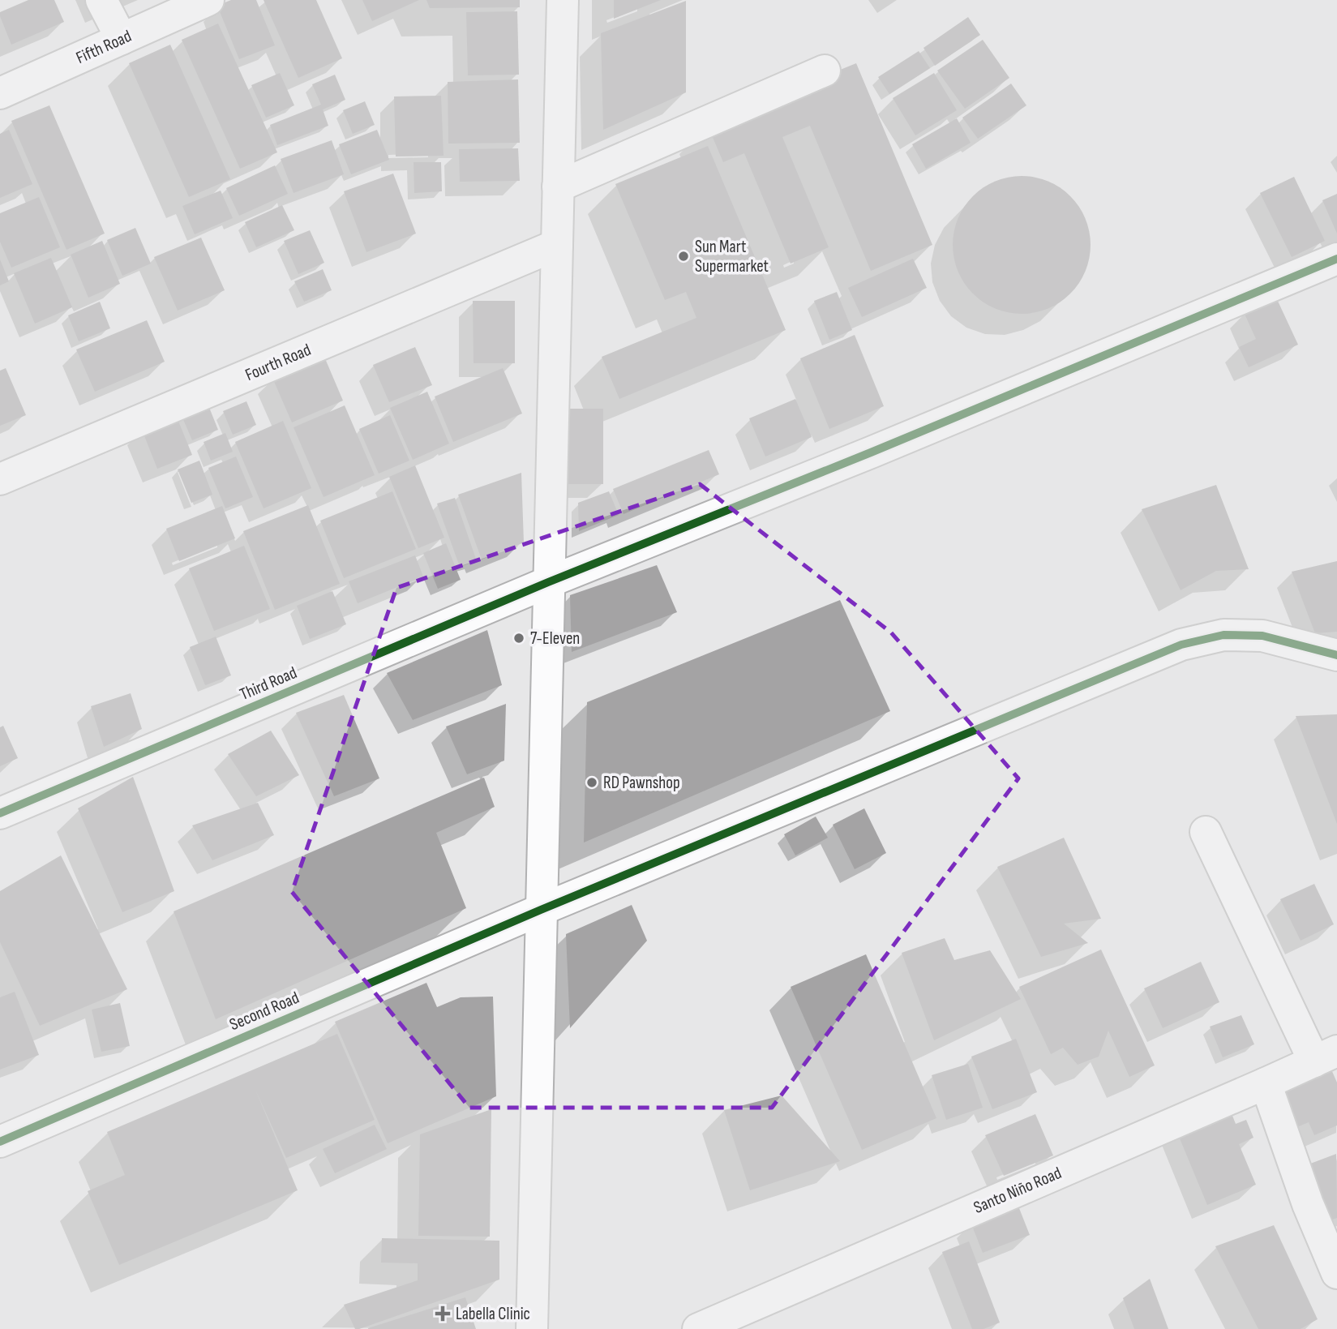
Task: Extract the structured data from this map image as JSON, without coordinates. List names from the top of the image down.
{
  "streets": {
    "street": [
      "Fifth Road",
      "Fourth Road",
      "Third Road",
      "Second Road",
      "Santo Niño Road"
    ]
  },
  "places": {
    "other": ["Sun Mart Supermarket", "7-Eleven", "RD Pawnshop"],
    "health": ["Labella Clinic"]
  }
}
